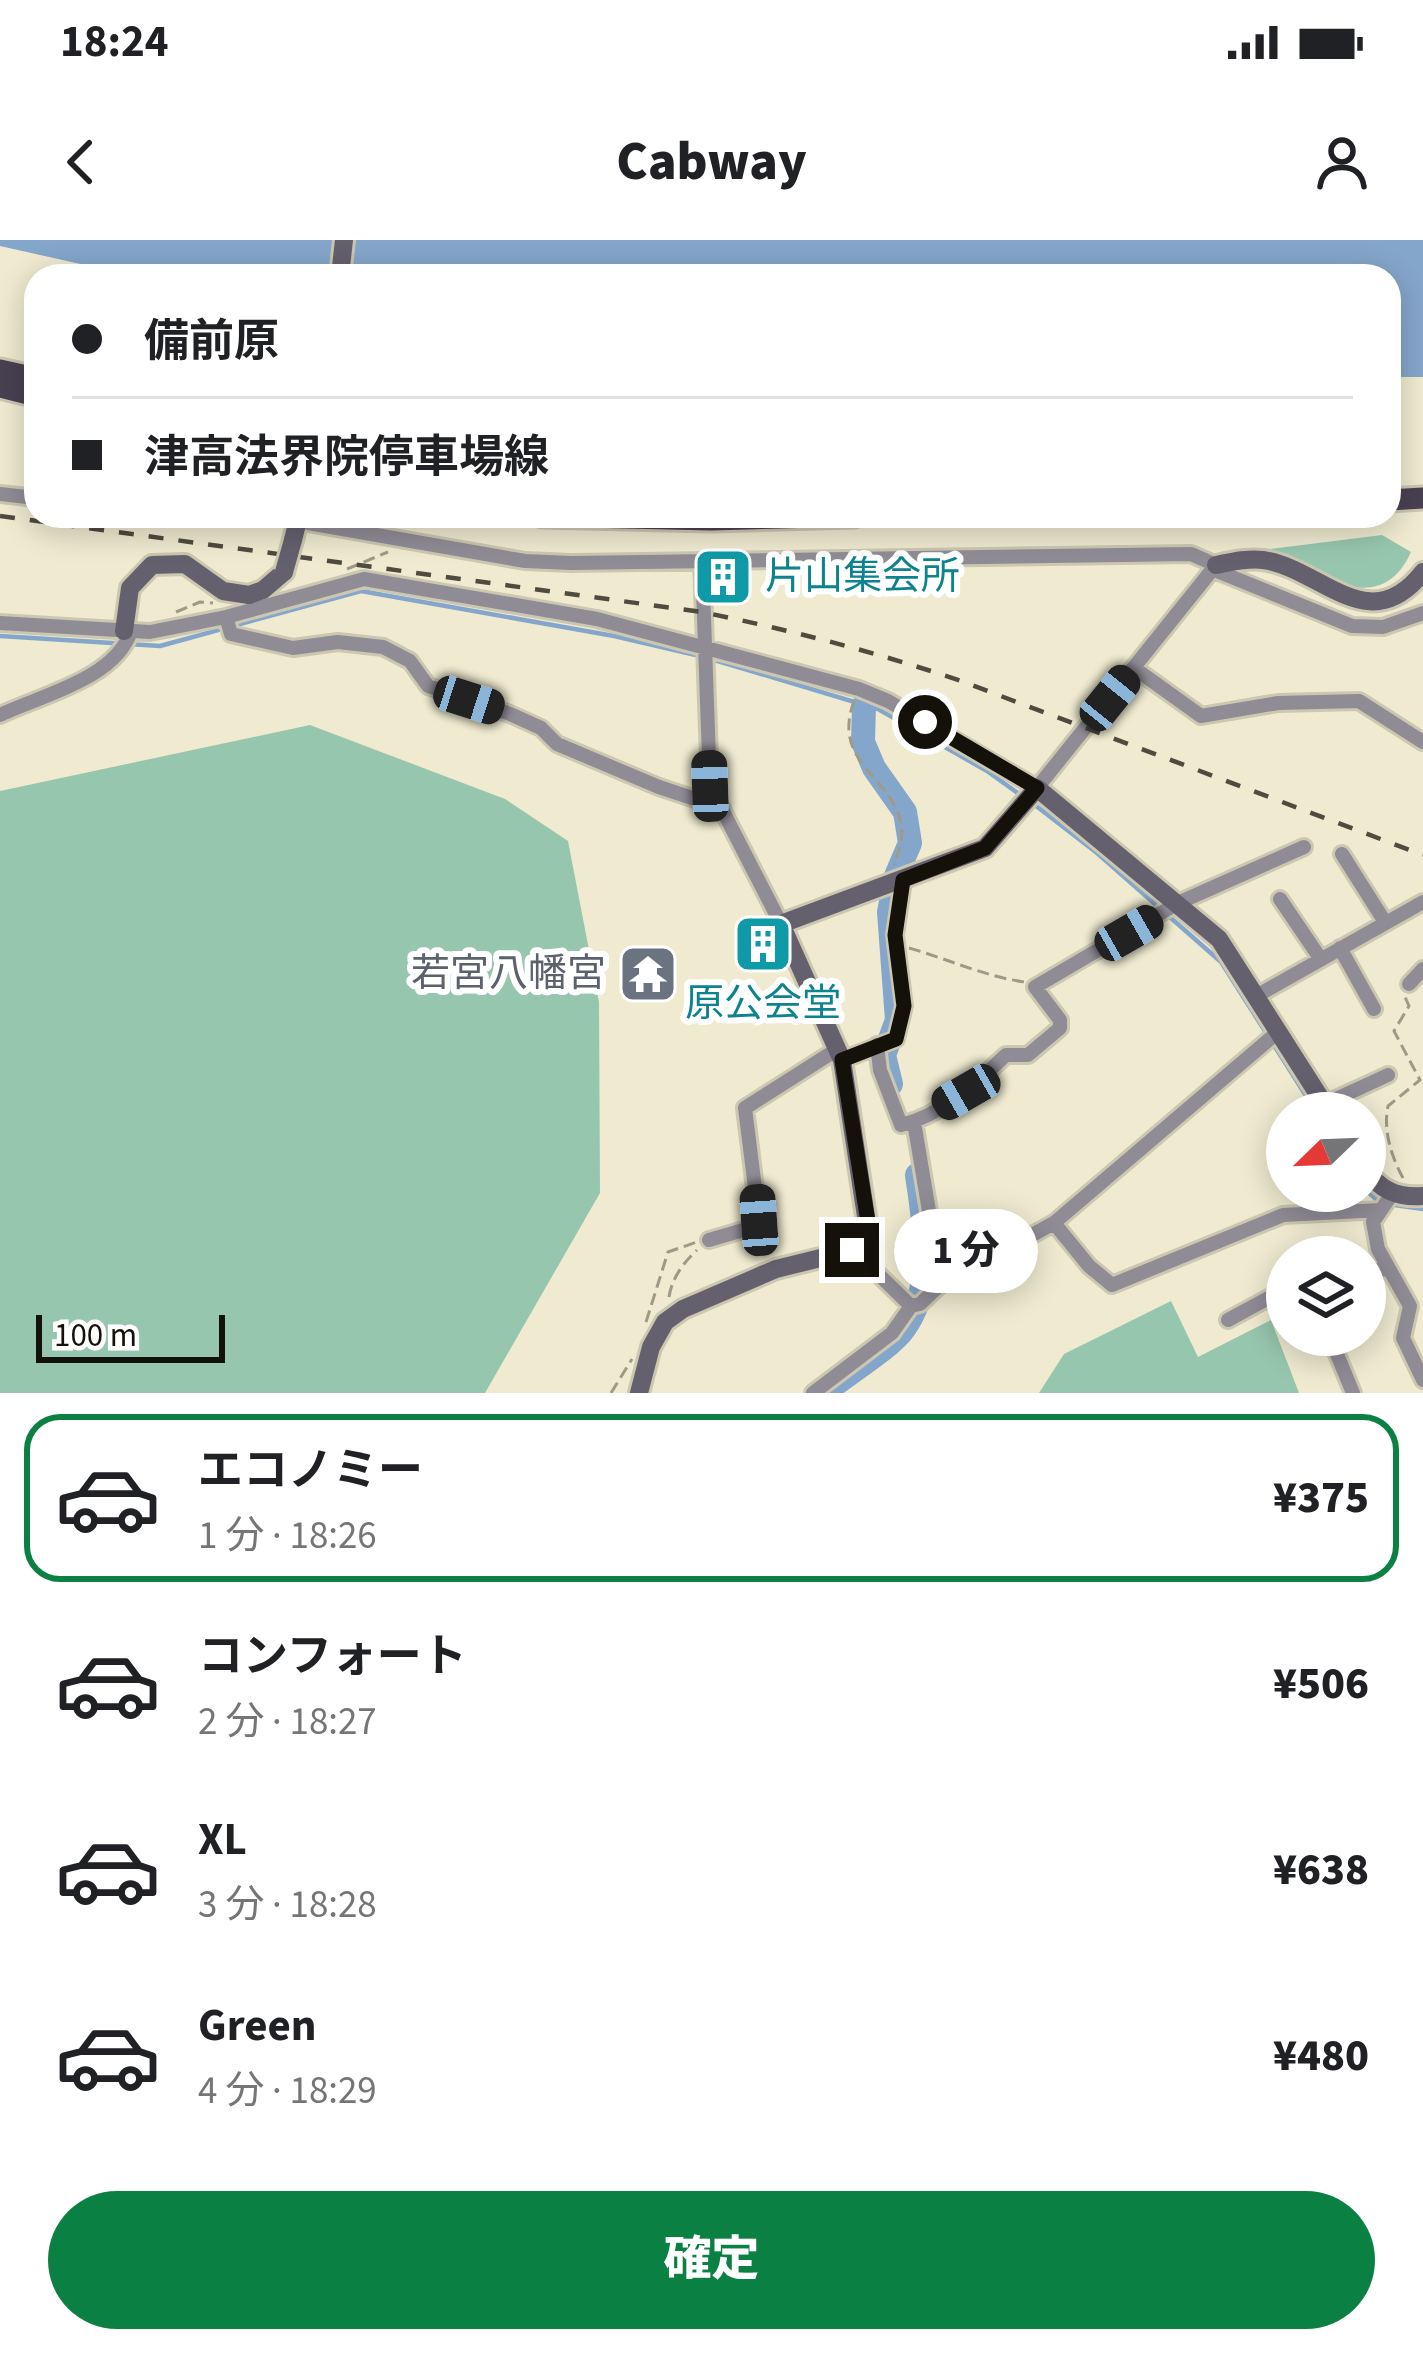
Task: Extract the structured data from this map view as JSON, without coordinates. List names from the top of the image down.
{
  "places": {
    "building": ["片山集会所", "原公会堂"],
    "temple": ["若宮八幡宮"]
  },
  "scale_bar": "100 m",
  "north": "bottom left",
  "page": {
    "status": "18:24",
    "header": "Cabway",
    "banner": ["備前原", "津高法界院停車場線"],
    "bubble": "1 分",
    "scale": "100 m",
    "list": [
      {
        "name": "エコノミー",
        "note": "1 分 · 18:26",
        "value": "¥375"
      },
      {
        "name": "コンフォート",
        "note": "2 分 · 18:27",
        "value": "¥506"
      },
      {
        "name": "XL",
        "note": "3 分 · 18:28",
        "value": "¥638"
      },
      {
        "name": "Green",
        "note": "4 分 · 18:29",
        "value": "¥480"
      }
    ],
    "buttons": "確定"
  }
}
